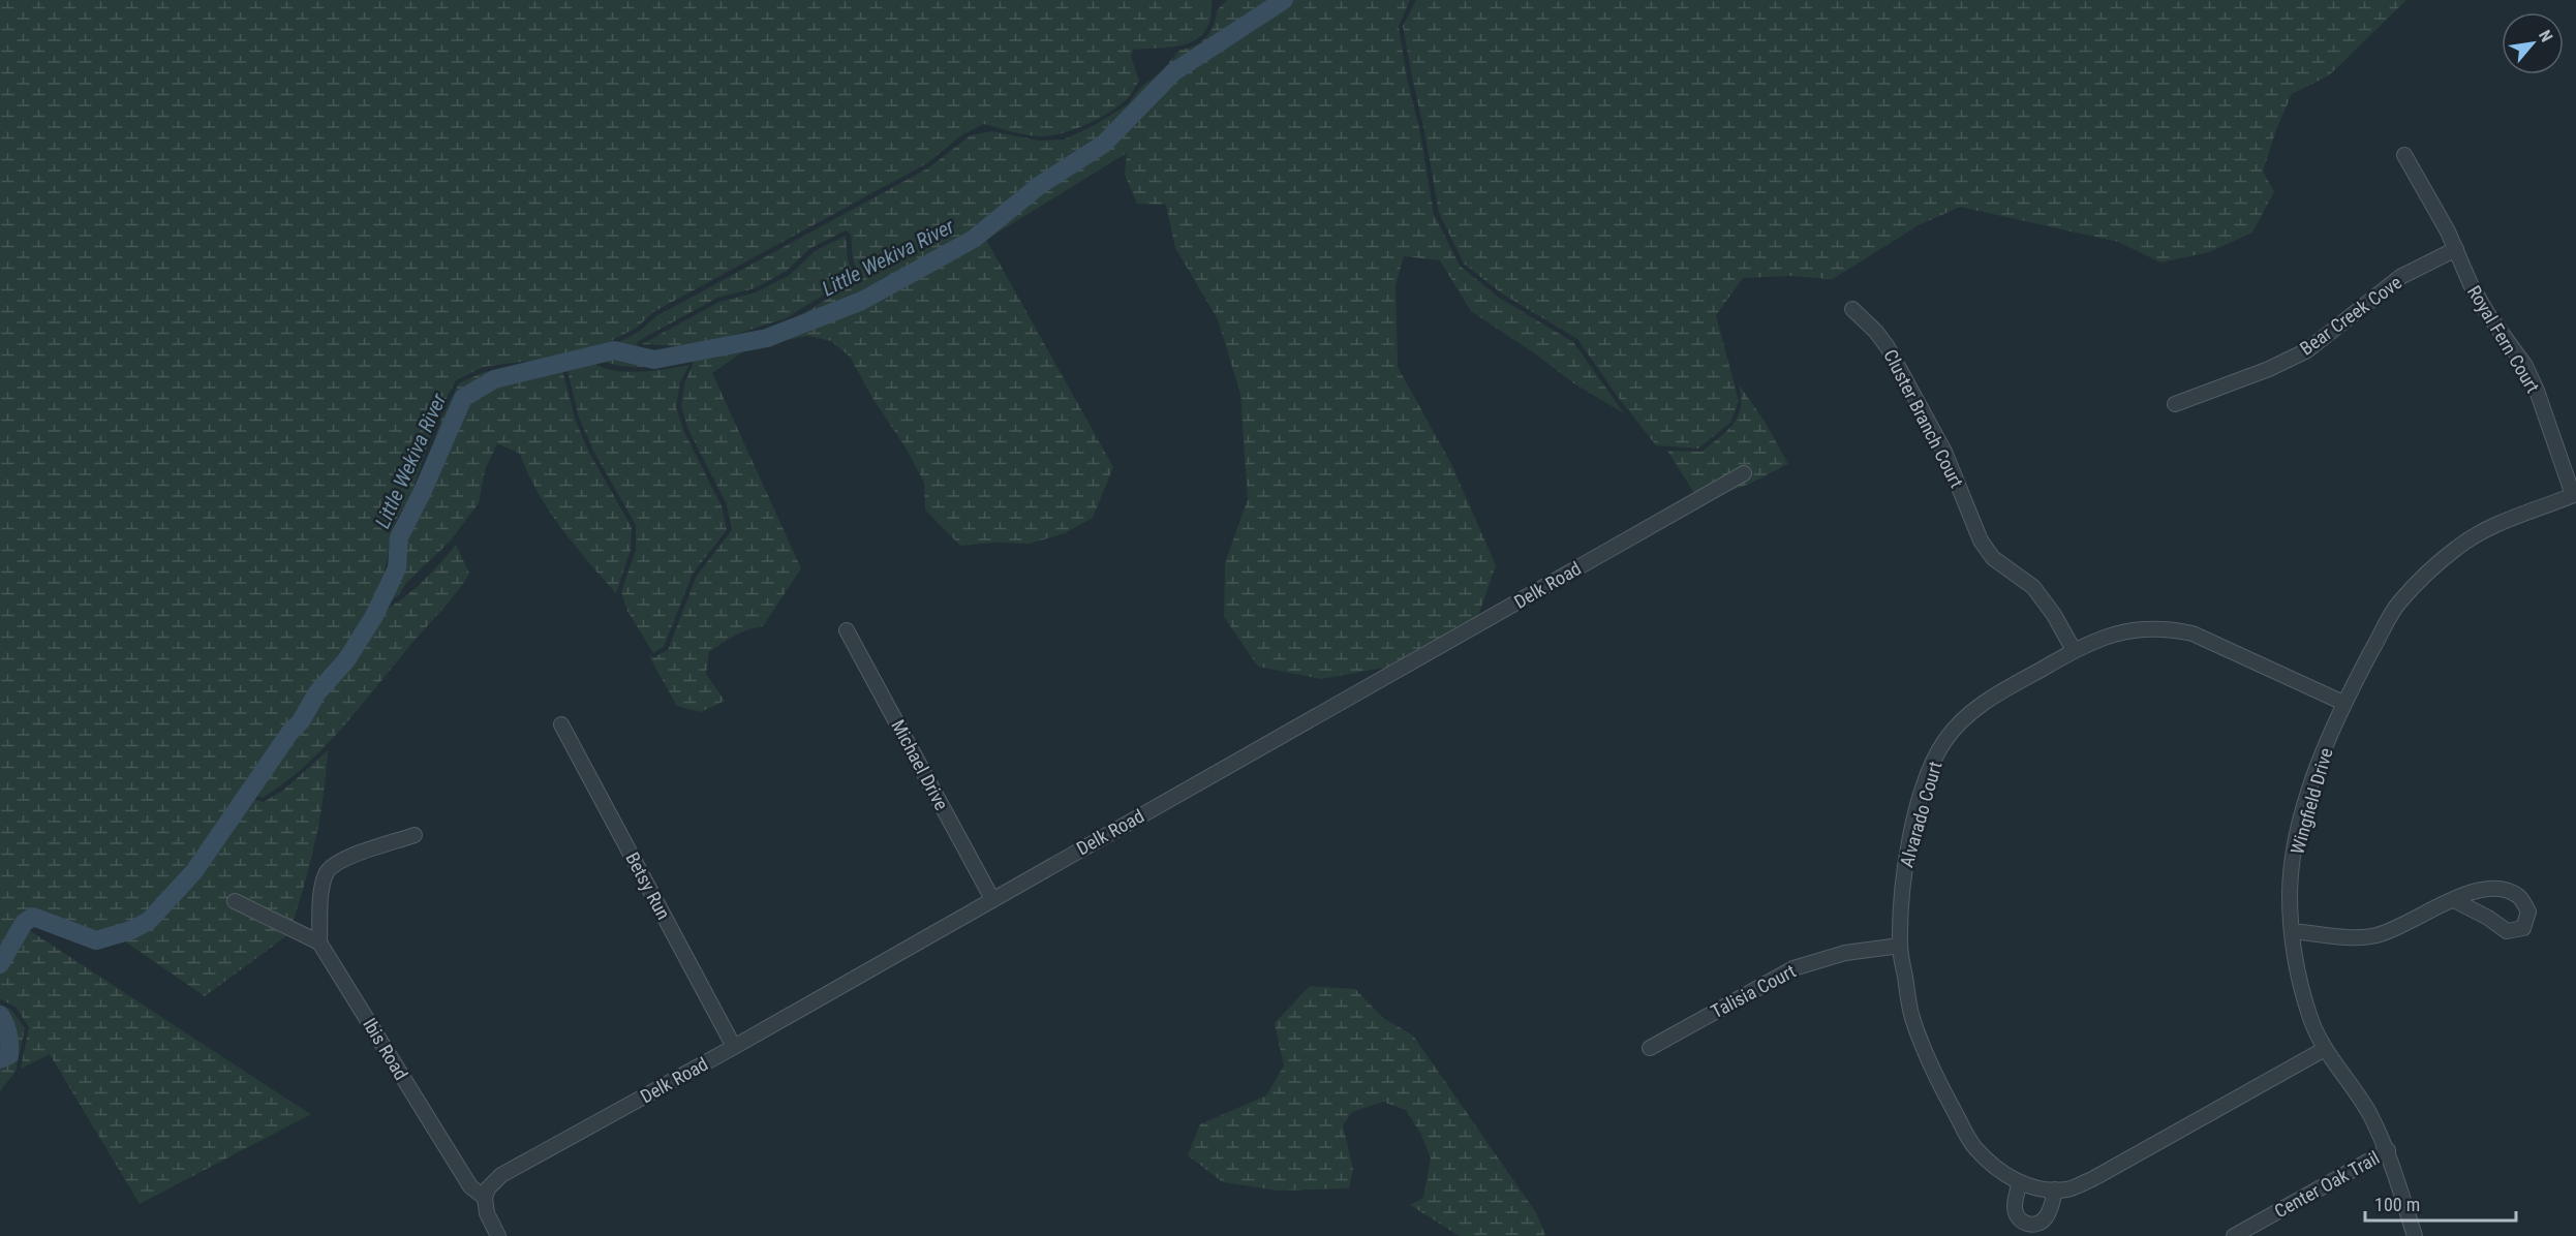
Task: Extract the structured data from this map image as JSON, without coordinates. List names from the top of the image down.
{
  "streets": {
    "street": [
      "Bear Creek Cove",
      "Royal Fern Court",
      "Cluster Branch Court",
      "Delk Road",
      "Michael Drive",
      "Wingfield Drive",
      "Alvarado Court",
      "Betsy Run",
      "Talisia Court",
      "Ibis Road",
      "Center Oak Trail"
    ]
  },
  "crossings": [
    ["Bear Creek Cove", "Royal Fern Court"],
    ["Royal Fern Court", "Wingfield Drive"],
    ["Cluster Branch Court", "Alvarado Court"],
    ["Delk Road", "Michael Drive"],
    ["Delk Road", "Betsy Run"],
    ["Delk Road", "Ibis Road"],
    ["Wingfield Drive", "Alvarado Court"],
    ["Wingfield Drive", "Center Oak Trail"],
    ["Alvarado Court", "Talisia Court"]
  ],
  "water": ["Little Wekiva River"],
  "scale_bar": "100 m",
  "north": "top right"
}
